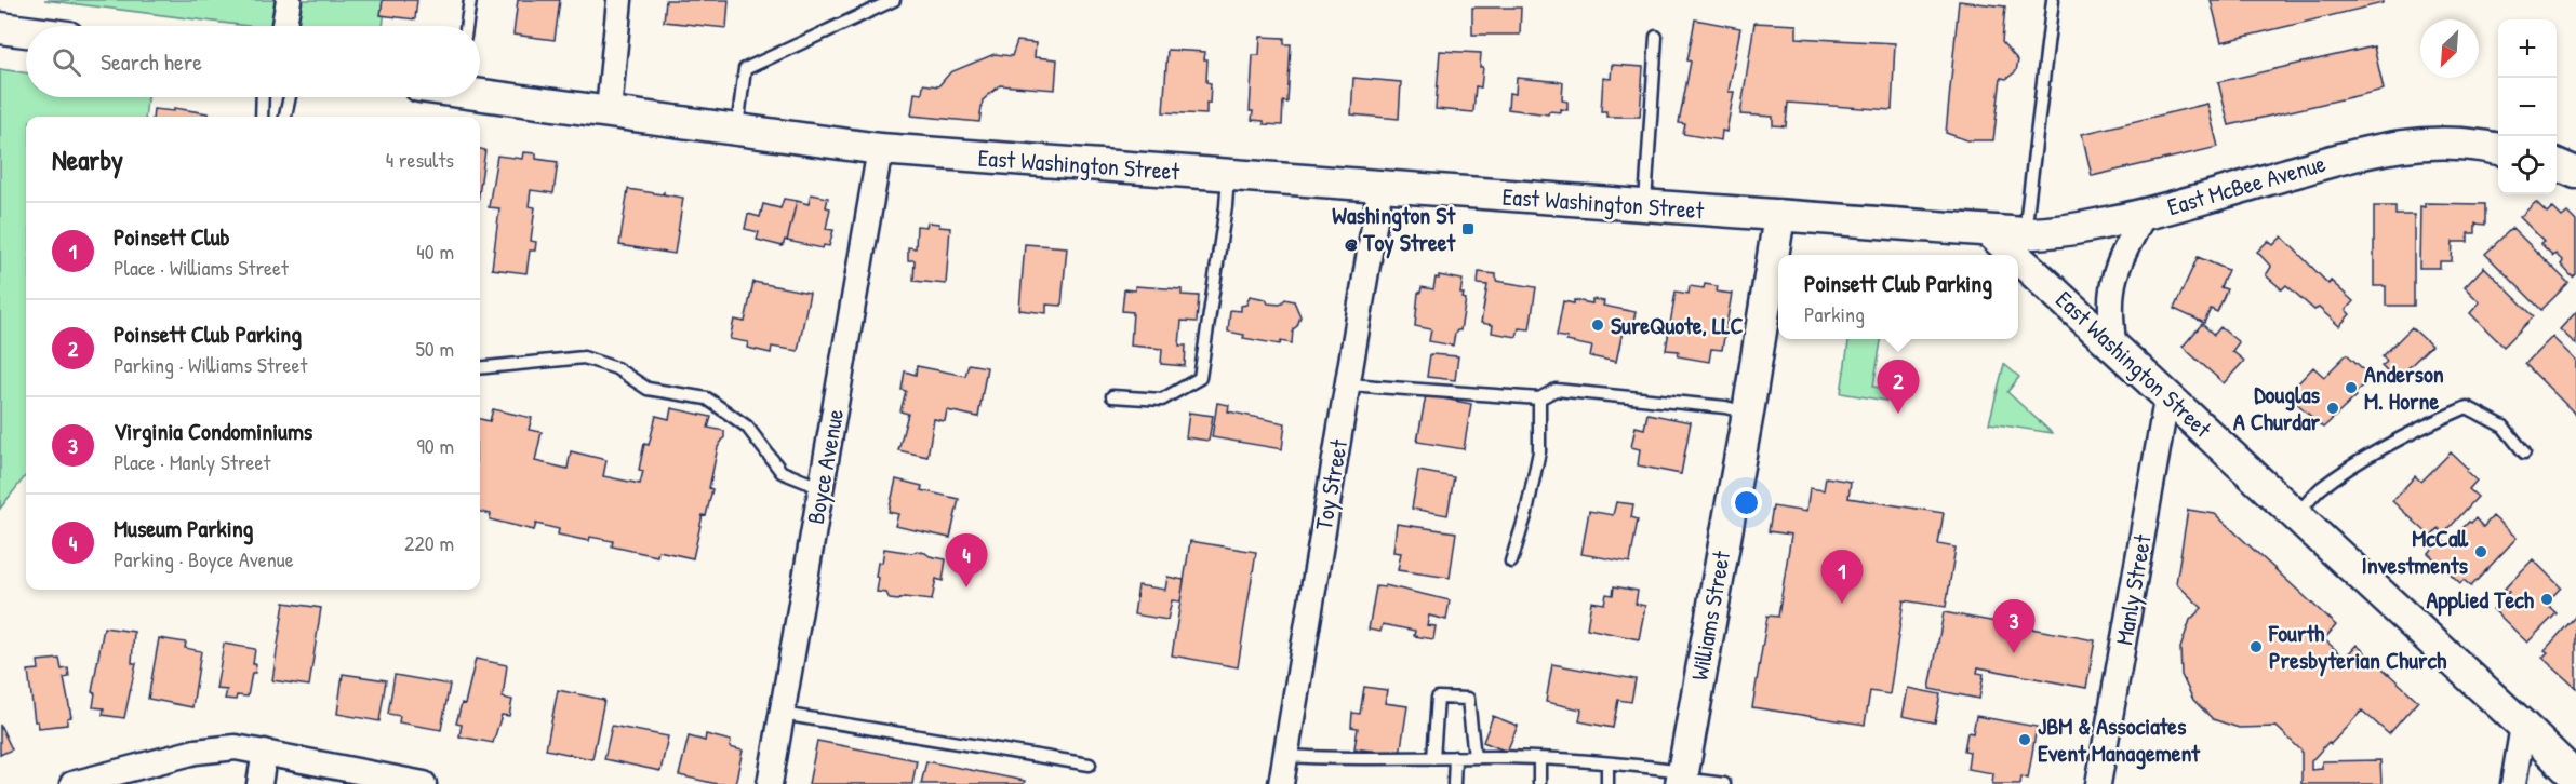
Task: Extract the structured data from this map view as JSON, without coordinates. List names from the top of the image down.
{
  "streets": {
    "street": [
      "East Washington Street",
      "East McBee Avenue",
      "Boyce Avenue",
      "Toy Street",
      "Manly Street",
      "Williams Street"
    ]
  },
  "crossings": [
    ["East Washington Street", "East McBee Avenue"],
    ["East Washington Street", "Boyce Avenue"],
    ["East Washington Street", "Toy Street"],
    ["East Washington Street", "Manly Street"],
    ["East Washington Street", "Williams Street"]
  ],
  "places": {
    "transit": ["Washington St @ Toy Street"],
    "other": [
      "SureQuote, LLC",
      "Anderson M. Horne",
      "Douglas A Churdar",
      "McCall Investments",
      "Applied Tech",
      "Fourth Presbyterian Church",
      "JBM & Associates Event Management"
    ]
  },
  "north": "bottom left",
  "page": {
    "map_buttons": ["+", "−"],
    "search": "Search here",
    "heading": ["Nearby", "4 results"],
    "list": [
      {
        "mark": "1",
        "name": "Poinsett Club",
        "note": "Place · Williams Street",
        "value": "40 m"
      },
      {
        "mark": "2",
        "name": "Poinsett Club Parking",
        "note": "Parking · Williams Street",
        "value": "50 m"
      },
      {
        "mark": "3",
        "name": "Virginia Condominiums",
        "note": "Place · Manly Street",
        "value": "90 m"
      },
      {
        "mark": "4",
        "name": "Museum Parking",
        "note": "Parking · Boyce Avenue",
        "value": "220 m"
      }
    ],
    "popup": ["Poinsett Club Parking", "Parking"],
    "pins": [
      "2",
      "4",
      "1",
      "3"
    ]
  }
}
